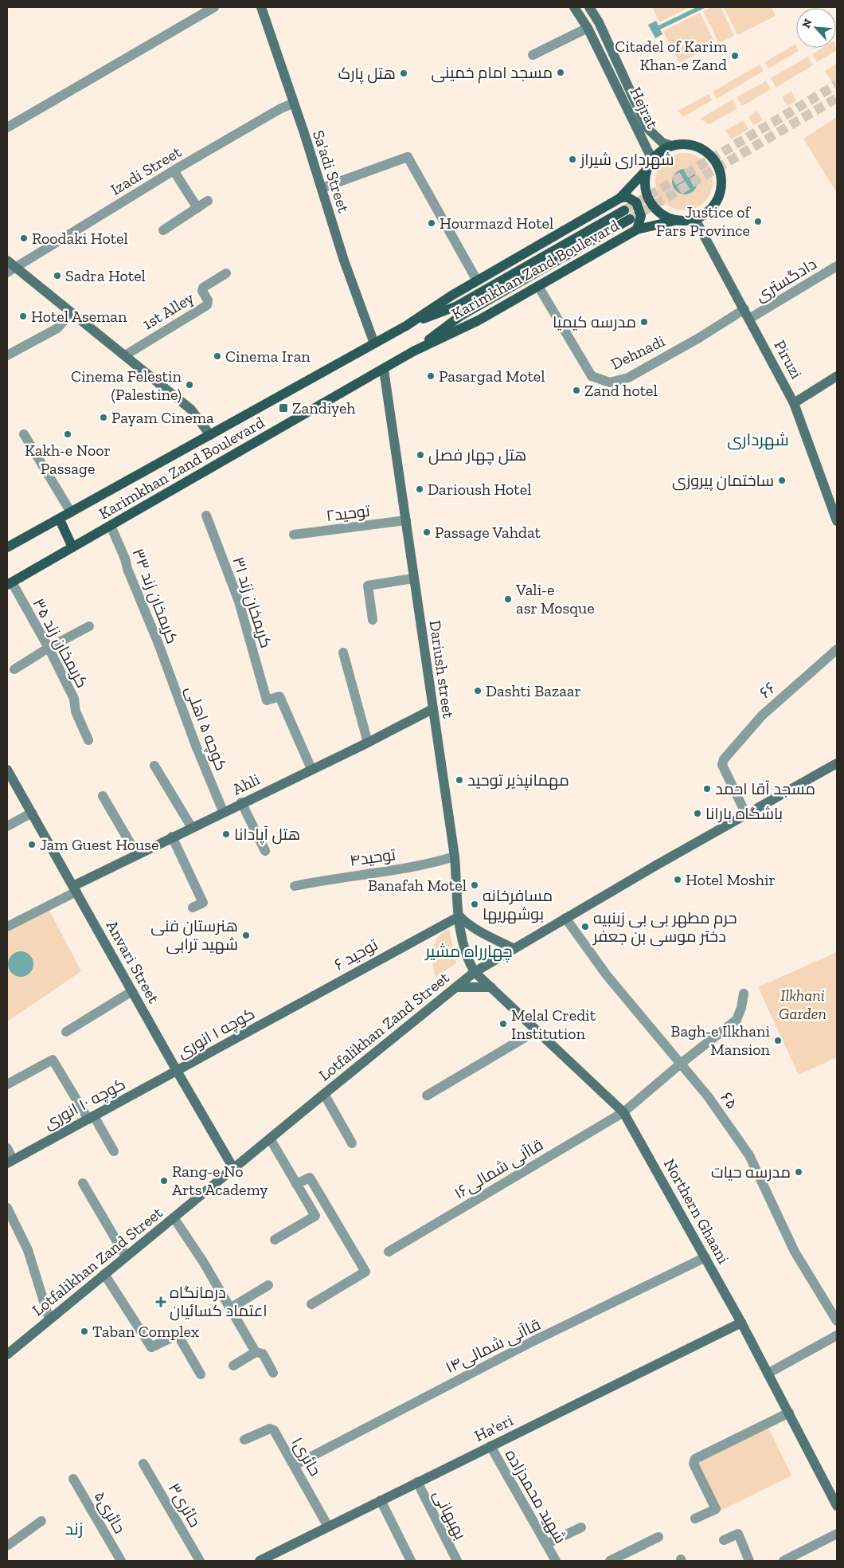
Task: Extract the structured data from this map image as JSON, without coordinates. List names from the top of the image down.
{
  "streets": {
    "main road": ["Karimkhan Zand Boulevard"],
    "street": [
      "Hejrat",
      "Izadi Street",
      "Sa'adi Street",
      "دادگستری",
      "1st Alley",
      "Dehnadi",
      "Piruzi",
      "توحید۲",
      "کریمخان زند ۳۳",
      "کریمخان زند ۳۱",
      "کریمخان زند ۳۵",
      "Dariush street",
      "۶۶",
      "کوچه ۵ اهلی",
      "Ahli",
      "توحید۴",
      "۶ توحید",
      "Anvari Street",
      "Lotfalikhan Zand Street",
      "کوچه ۱ انوری",
      "۶۵",
      "کوچه ۱۰ انوری",
      "قاآنی شمالی۱۶",
      "Northern Ghaani",
      "قاآنی شمالی۱۴",
      "Ha'eri",
      "حائری۱",
      "شهید محمدزاده",
      "حائری۳",
      "حائری۵",
      "بهبهانی"
    ]
  },
  "crossings": [
    ["Hejrat", "Karimkhan Zand Boulevard"],
    ["Hejrat", "Piruzi"],
    ["Izadi Street", "Sa'adi Street"],
    ["Sa'adi Street", "Karimkhan Zand Boulevard"],
    ["Karimkhan Zand Boulevard", "Dehnadi"],
    ["Karimkhan Zand Boulevard", "Piruzi"],
    ["Karimkhan Zand Boulevard", "کریمخان زند ۳۳"],
    ["Karimkhan Zand Boulevard", "کریمخان زند ۳۵"],
    ["Karimkhan Zand Boulevard", "Dariush street"],
    ["دادگستری", "Piruzi"],
    ["Dehnadi", "Piruzi"],
    ["توحید۲", "Dariush street"],
    ["کریمخان زند ۳۳", "کوچه ۵ اهلی"],
    ["کریمخان زند ۳۱", "Ahli"],
    ["Dariush street", "Ahli"],
    ["Dariush street", "توحید۴"],
    ["Dariush street", "۶ توحید"],
    ["Dariush street", "Lotfalikhan Zand Street"],
    ["Dariush street", "Northern Ghaani"],
    ["۶۶", "Lotfalikhan Zand Street"],
    ["کوچه ۵ اهلی", "Ahli"],
    ["Ahli", "Anvari Street"],
    ["۶ توحید", "کوچه ۱ انوری"],
    ["Anvari Street", "Lotfalikhan Zand Street"],
    ["Anvari Street", "کوچه ۱ انوری"],
    ["Anvari Street", "کوچه ۱۰ انوری"],
    ["Lotfalikhan Zand Street", "۶۵"],
    ["Lotfalikhan Zand Street", "Northern Ghaani"],
    ["کوچه ۱ انوری", "کوچه ۱۰ انوری"],
    ["۶۵", "قاآنی شمالی۱۶"],
    ["قاآنی شمالی۱۶", "Northern Ghaani"],
    ["Northern Ghaani", "قاآنی شمالی۱۴"],
    ["Northern Ghaani", "Ha'eri"],
    ["قاآنی شمالی۱۴", "حائری۱"],
    ["Ha'eri", "حائری۱"],
    ["Ha'eri", "شهید محمدزاده"],
    ["Ha'eri", "بهبهانی"]
  ],
  "districts": ["شهرداری", "چهارراه مشیر", "زند"],
  "parks": ["Ilkhani Garden"],
  "places": {
    "other": [
      "Citadel of Karim Khan-e Zand",
      "مسجد امام خمینی",
      "هتل پارک",
      "شهرداری شیراز",
      "Justice of Fars Province",
      "Hourmazd Hotel",
      "Roodaki Hotel",
      "Sadra Hotel",
      "Hotel Aseman",
      "مدرسه کیمیا",
      "Cinema Iran",
      "Pasargad Motel",
      "Cinema Felestin (Palestine)",
      "Zand hotel",
      "Payam Cinema",
      "Kakh-e Noor Passage",
      "هتل چهار فصل",
      "ساختمان پیروزی",
      "Darioush Hotel",
      "Passage Vahdat",
      "Vali-e asr Mosque",
      "Dashti Bazaar",
      "مهمانپذیر توحید",
      "مسجد آقا احمد",
      "باشگاه بارانا",
      "هتل آپادانا",
      "Jam Guest House",
      "Hotel Moshir",
      "Banafah Motel",
      "مسافرخانه بوشهریها",
      "حرم مطهر بی بی زینبیه دختر موسی بن جعفر",
      "هنرستان فنی شهید ترابی",
      "Melal Credit Institution",
      "Bagh-e Ilkhani Mansion",
      "مدرسه حیات",
      "Rang-e No Arts Academy",
      "Taban Complex"
    ],
    "transit": ["Zandiyeh"],
    "health": ["درمانگاه اعتماد کسائیان"]
  },
  "north": "top left"
}
